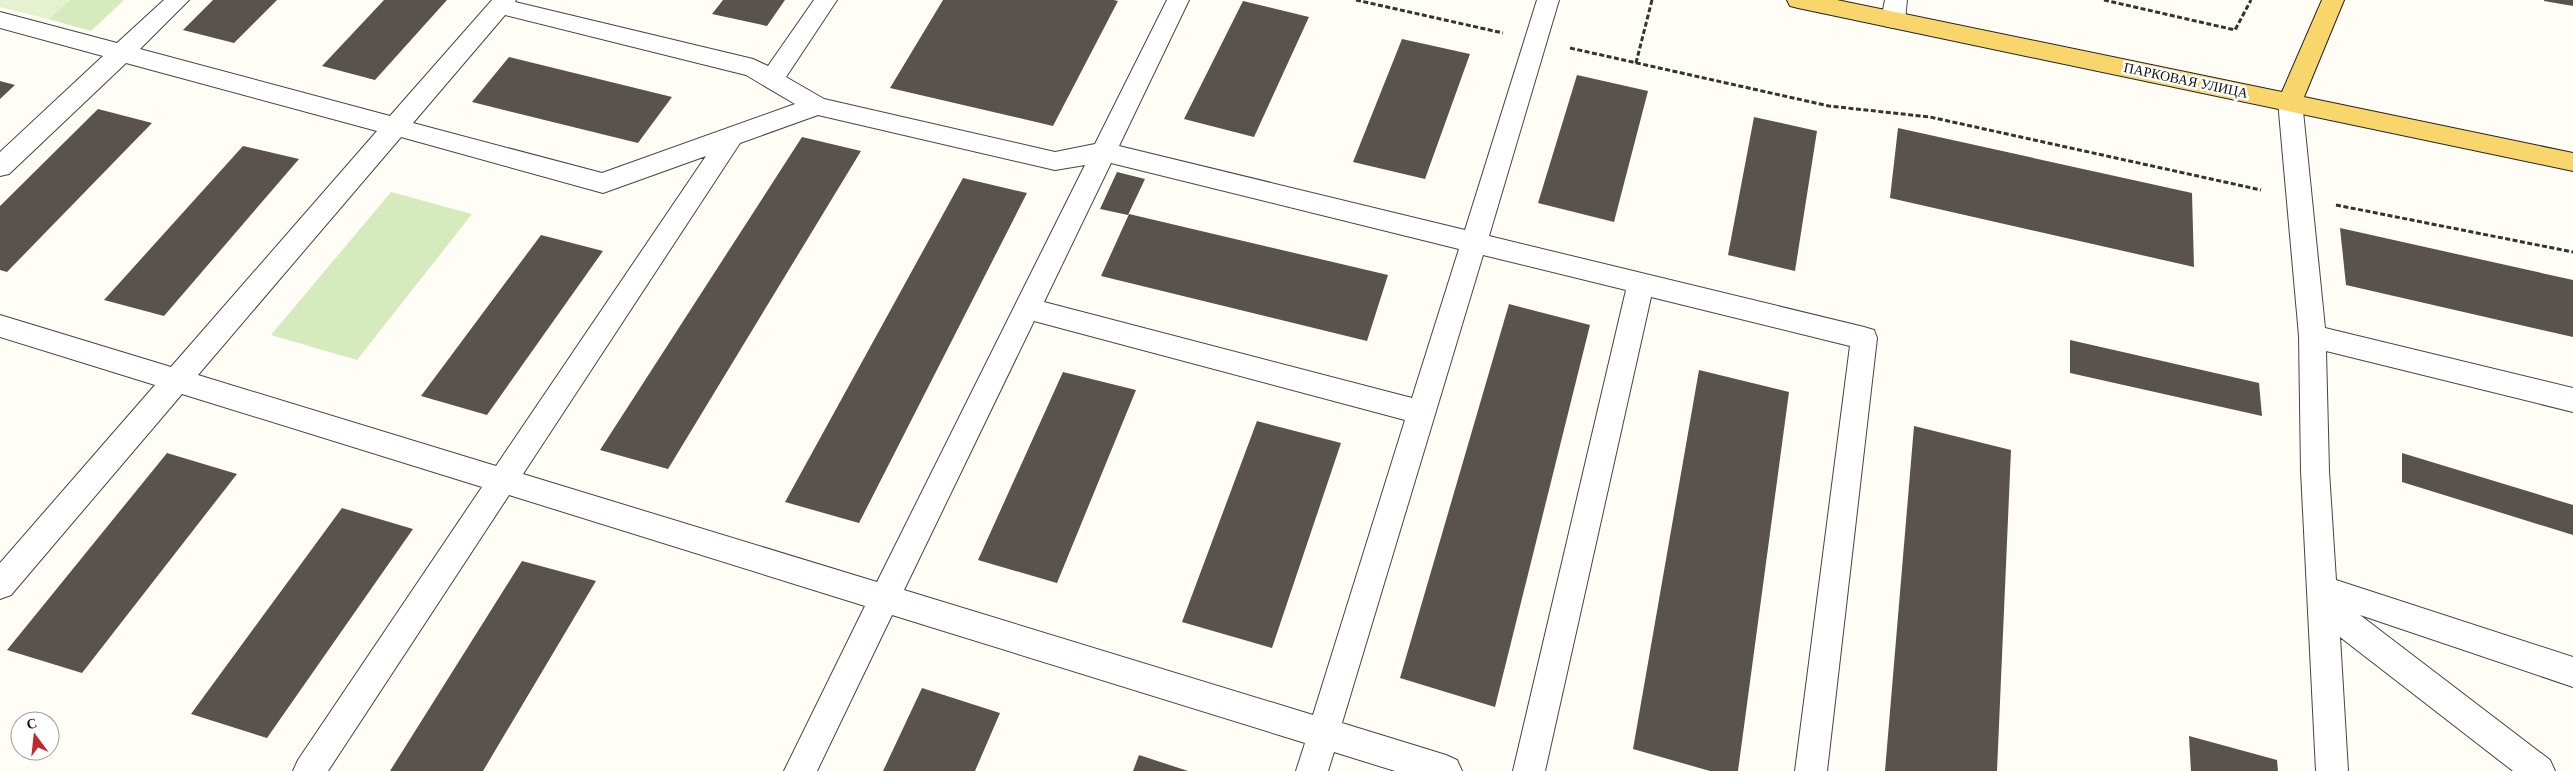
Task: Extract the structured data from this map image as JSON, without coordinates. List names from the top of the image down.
{
  "streets": {
    "main road": ["ПАРКОВАЯ УЛИЦА"]
  },
  "north": "top"
}
